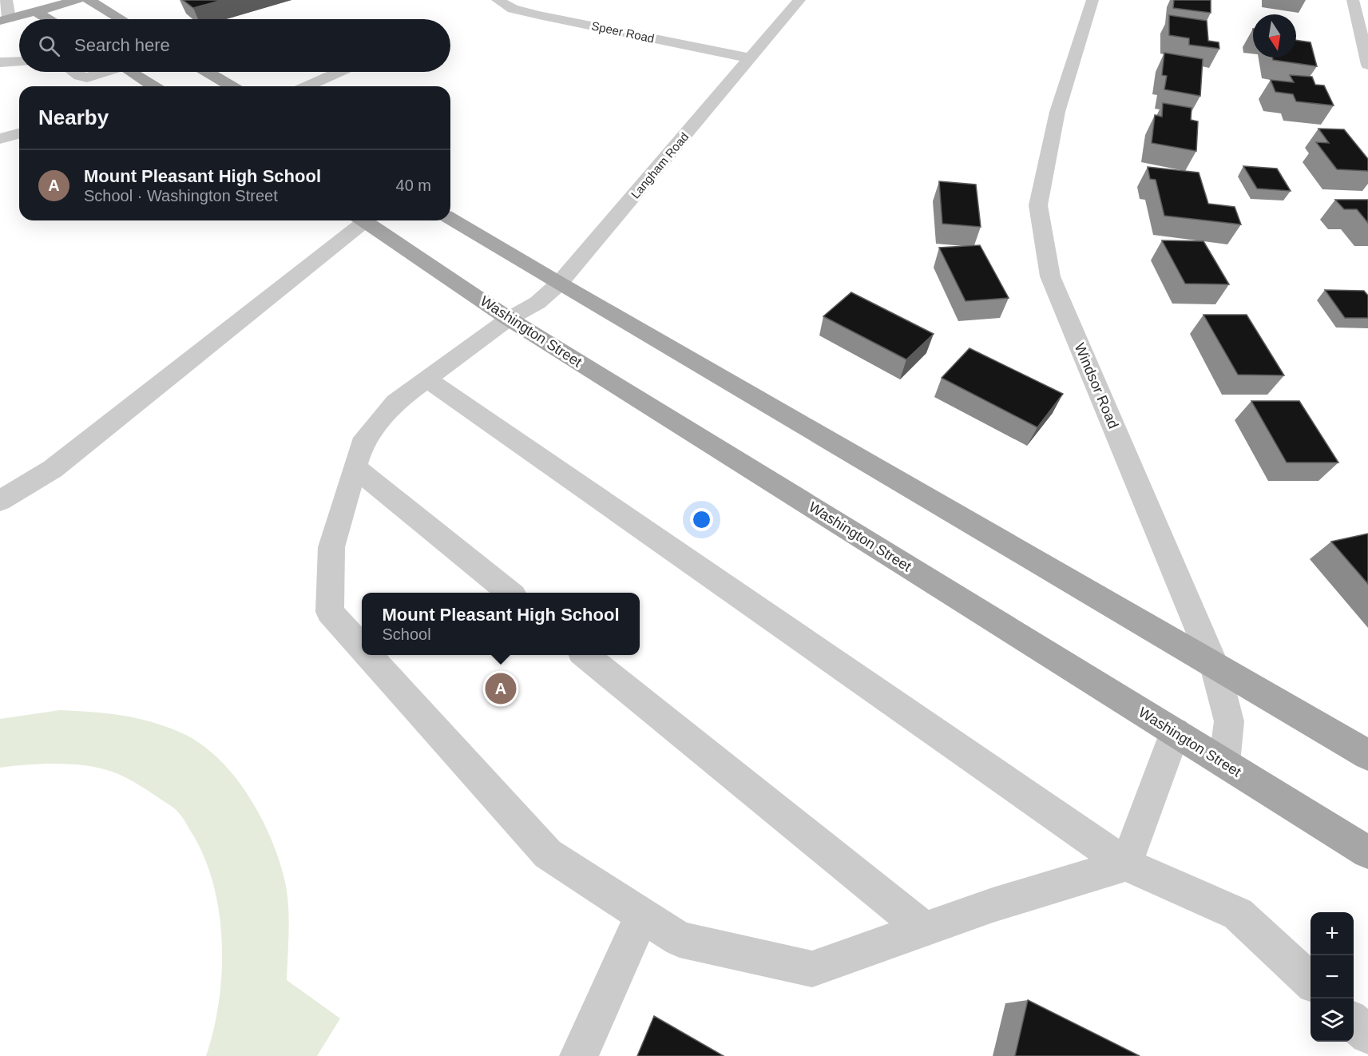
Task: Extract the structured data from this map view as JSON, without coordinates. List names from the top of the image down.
{
  "streets": {
    "main road": ["Washington Street"],
    "street": ["Speer Road", "Langham Road", "Windsor Road"]
  },
  "crossings": [
    ["Speer Road", "Langham Road"],
    ["Langham Road", "Washington Street"],
    ["Washington Street", "Windsor Road"]
  ],
  "north": "bottom",
  "page": {
    "search": "Search here",
    "heading": "Nearby",
    "list": [
      {
        "mark": "A",
        "name": "Mount Pleasant High School",
        "note": "School · Washington Street",
        "value": "40 m"
      }
    ],
    "popup": ["Mount Pleasant High School", "School"],
    "pins": "A",
    "map_buttons": ["+", "−"]
  }
}
